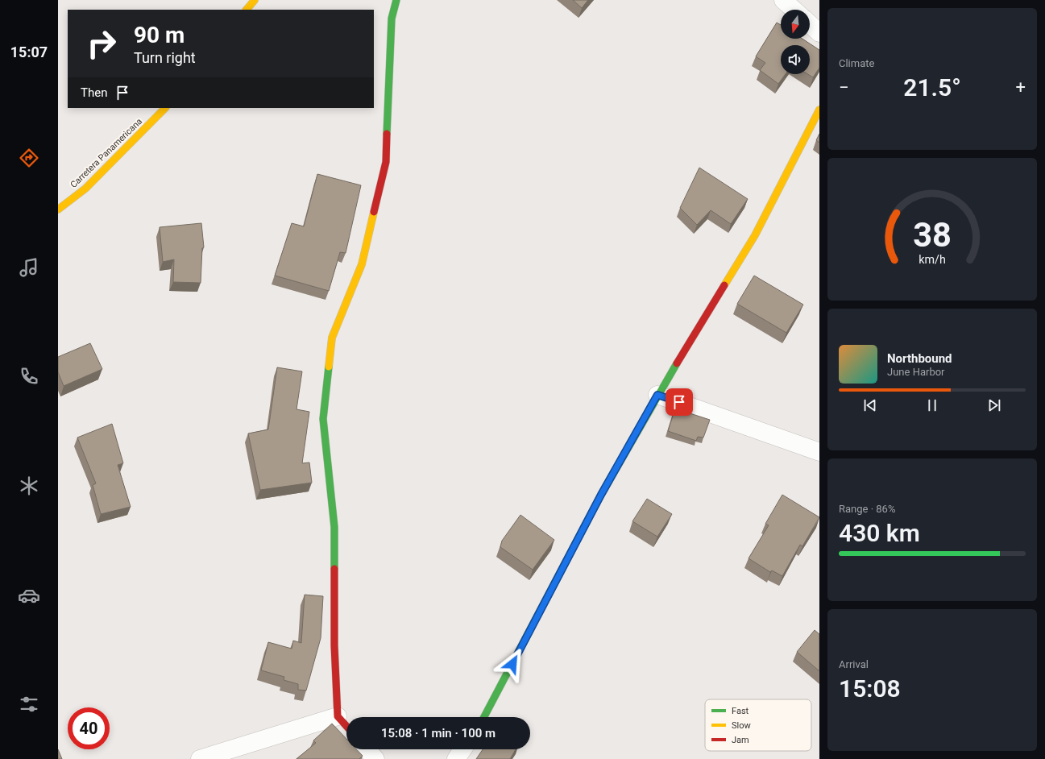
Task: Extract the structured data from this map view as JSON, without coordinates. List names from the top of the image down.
{
  "streets": {
    "main road": ["Carretera Panamericana"]
  },
  "legend": ["Fast", "Slow", "Jam"],
  "north": "bottom",
  "page": {
    "tabs": "15:07",
    "tile": [
      "Climate",
      ["Range · 86%", "430 km"],
      ["Arrival", "15:08"]
    ],
    "turn": ["90 m", "Turn right"],
    "heat": ["−", "21.5°", "+"],
    "then": "Then",
    "song": ["Northbound", "June Harbor"],
    "limit": "40",
    "trip": "15:08 · 1 min · 100 m",
    "gauge": ["38", "km/h"]
  }
}
